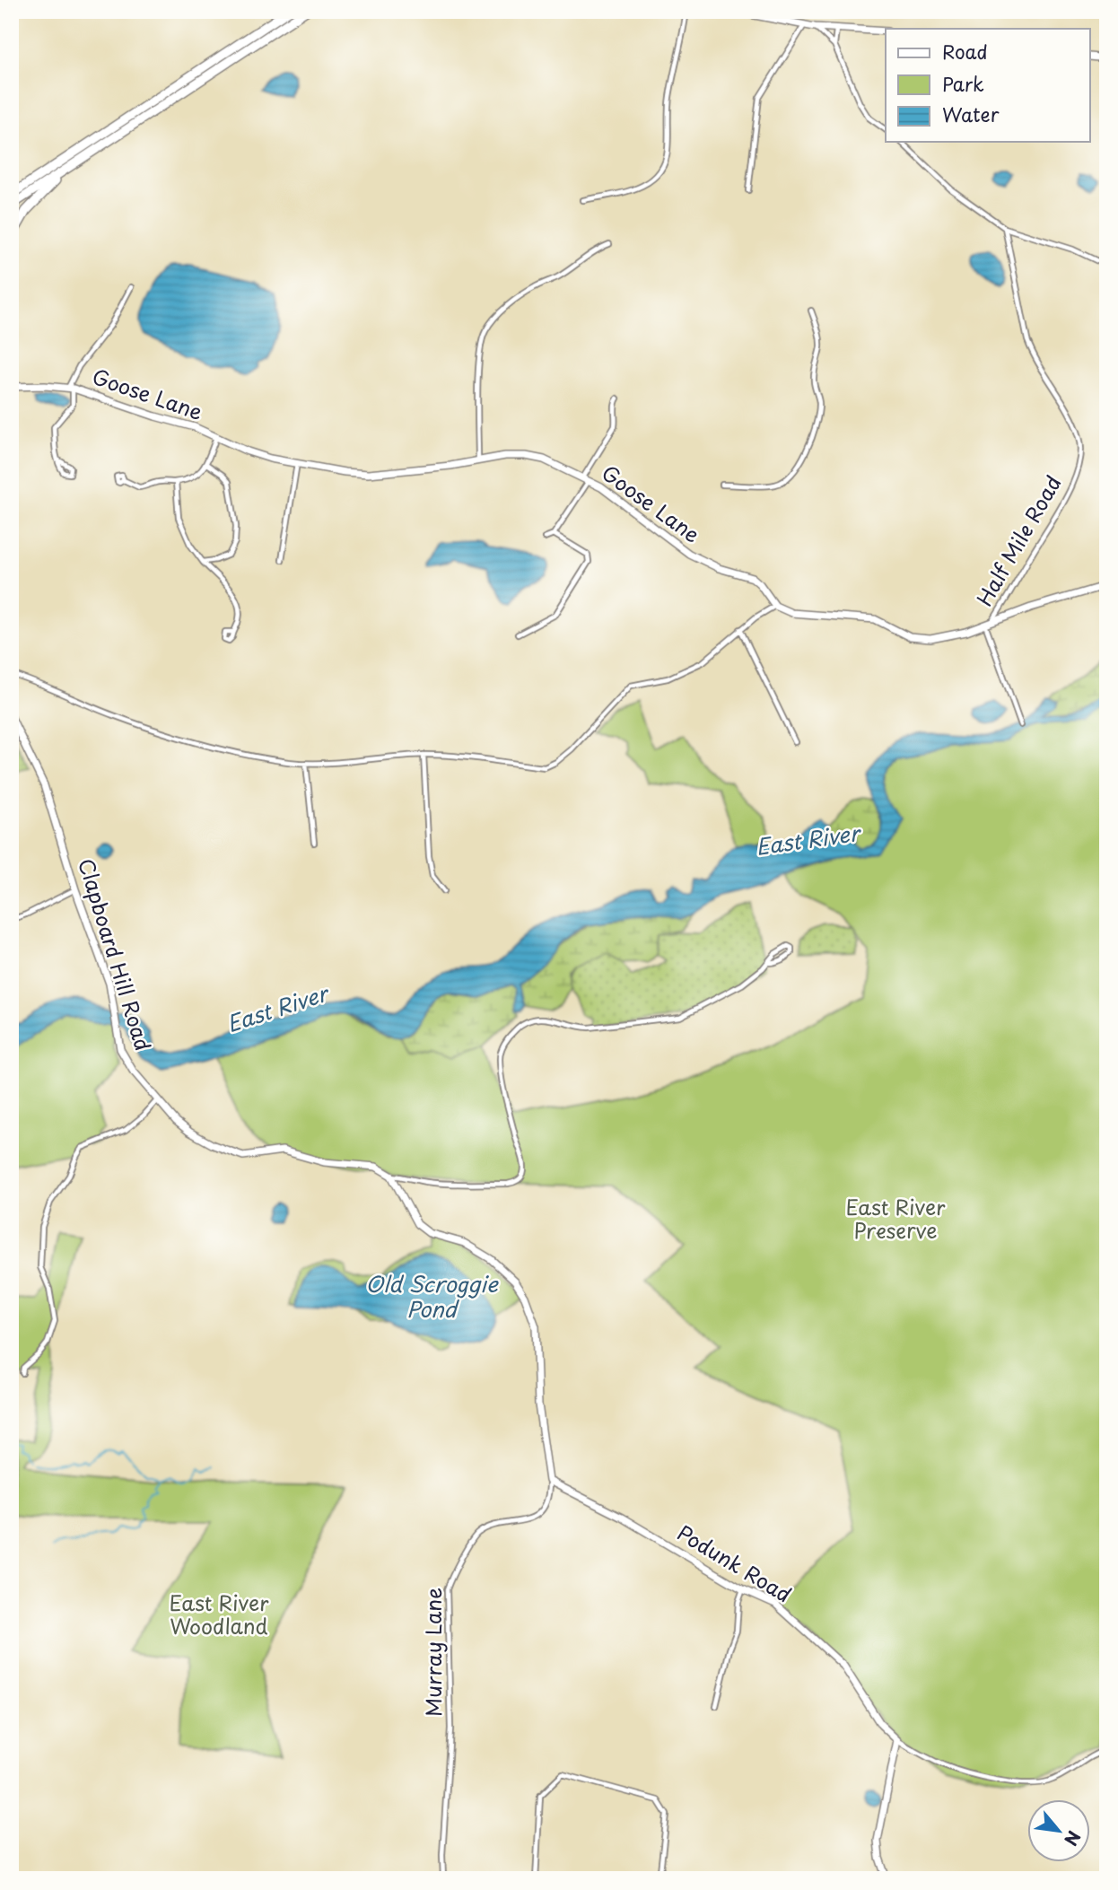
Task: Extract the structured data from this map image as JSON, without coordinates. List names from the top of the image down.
{
  "streets": {
    "street": [
      "Goose Lane",
      "Half Mile Road",
      "Clapboard Hill Road",
      "Podunk Road",
      "Murray Lane"
    ]
  },
  "crossings": [
    ["Podunk Road", "Murray Lane"]
  ],
  "water": ["East River", "Old Scroggie Pond"],
  "parks": ["East River Preserve", "East River Woodland"],
  "legend": ["Road", "Park", "Water"],
  "north": "bottom right"
}
